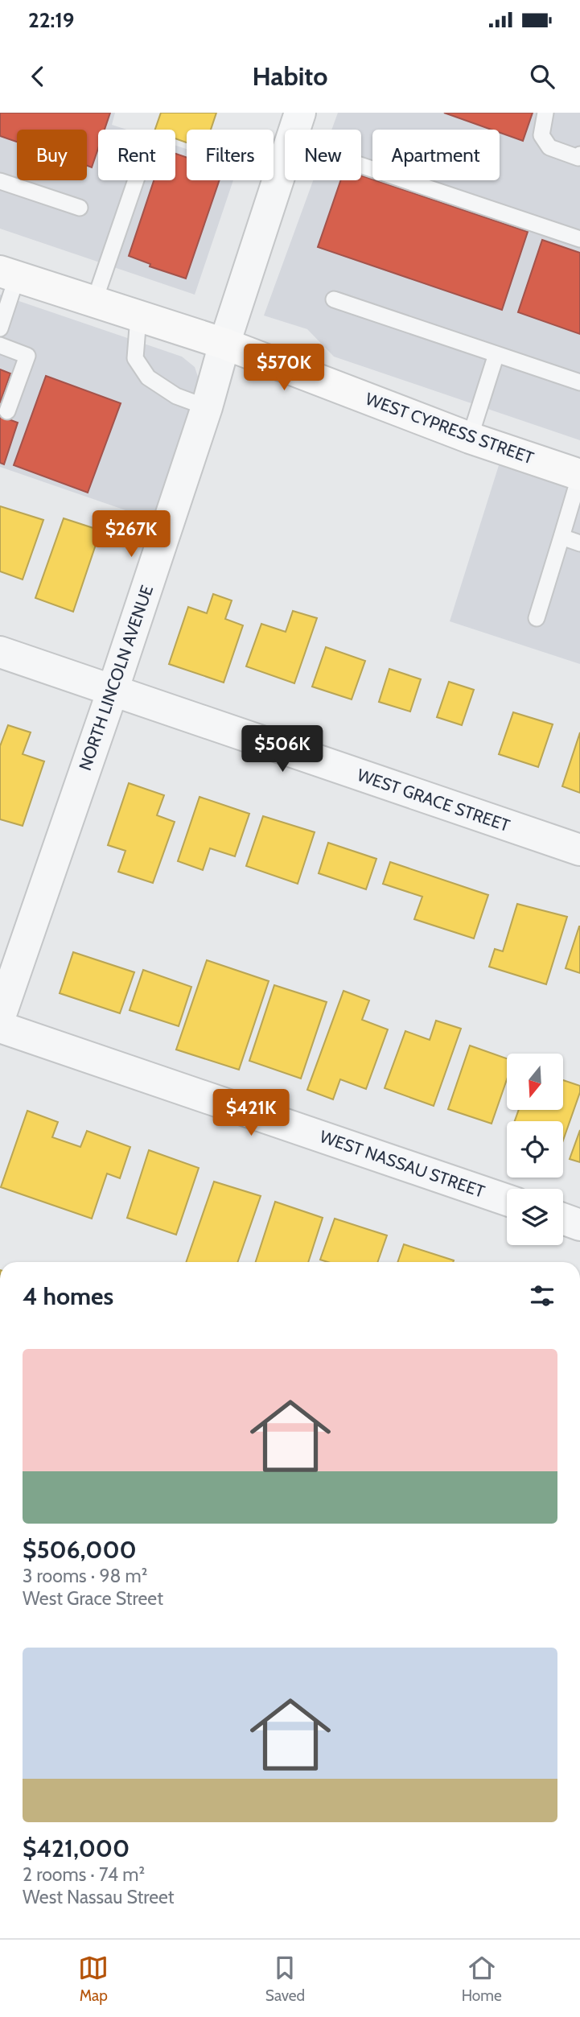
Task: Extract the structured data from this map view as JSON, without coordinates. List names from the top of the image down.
{
  "streets": {
    "street": [
      "WEST CYPRESS STREET",
      "NORTH LINCOLN AVENUE",
      "WEST GRACE STREET",
      "WEST NASSAU STREET"
    ]
  },
  "crossings": [
    ["WEST CYPRESS STREET", "NORTH LINCOLN AVENUE"],
    ["NORTH LINCOLN AVENUE", "WEST GRACE STREET"]
  ],
  "north": "bottom",
  "page": {
    "status": "22:19",
    "header": "Habito",
    "chip": [
      "Buy",
      "Rent",
      "Filters",
      "New",
      "Apartment"
    ],
    "price": [
      "$570K",
      "$267K",
      "$506K",
      "$421K"
    ],
    "heading": "4 homes",
    "list": [
      {
        "name": "$506,000",
        "note": "3 rooms · 98 m² · West Grace Street"
      },
      {
        "name": "$421,000",
        "note": "2 rooms · 74 m² · West Nassau Street"
      }
    ],
    "tabs": ["Map", "Saved", "Home"]
  }
}
